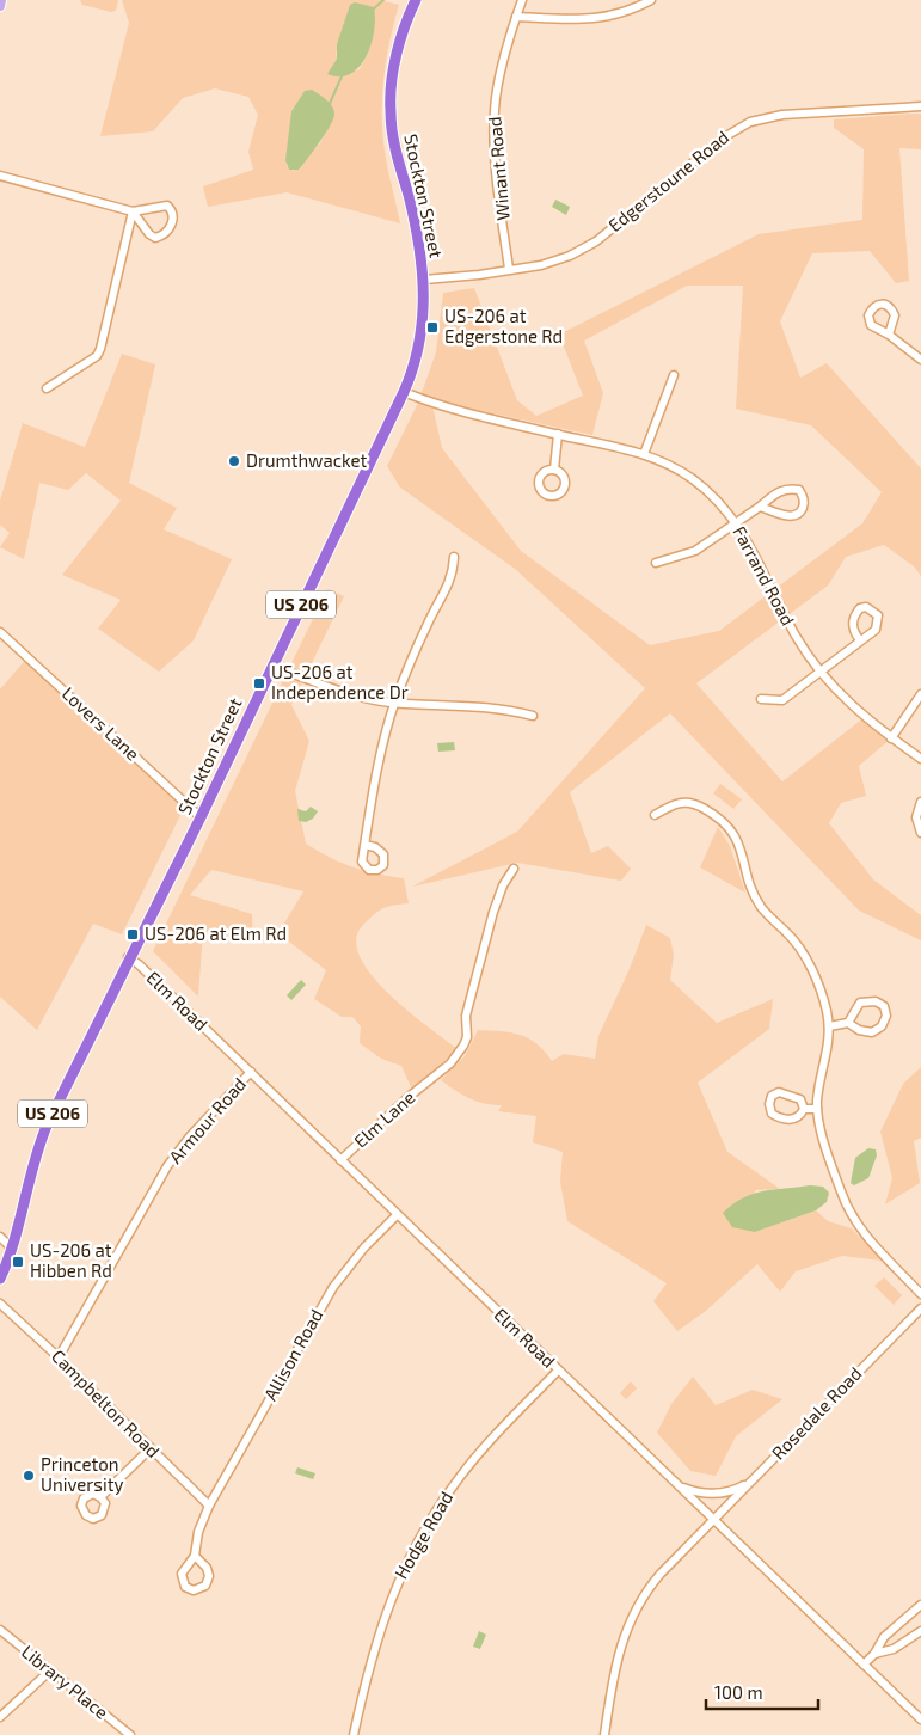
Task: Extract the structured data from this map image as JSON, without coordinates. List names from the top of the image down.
{
  "streets": {
    "highway": ["Stockton Street", "US 206"],
    "street": [
      "Winant Road",
      "Edgerstoune Road",
      "Farrand Road",
      "Lovers Lane",
      "Elm Road",
      "Elm Lane",
      "Armour Road",
      "Allison Road",
      "Campbelton Road",
      "Rosedale Road",
      "Hodge Road",
      "Library Place"
    ]
  },
  "crossings": [
    ["Winant Road", "Edgerstoune Road"],
    ["Edgerstoune Road", "Stockton Street"],
    ["Stockton Street", "Farrand Road"],
    ["Stockton Street", "Lovers Lane"],
    ["Stockton Street", "Elm Road"],
    ["Elm Road", "Elm Lane"],
    ["Elm Road", "Armour Road"],
    ["Elm Road", "Allison Road"],
    ["Elm Road", "Rosedale Road"],
    ["Elm Road", "Hodge Road"],
    ["Armour Road", "Campbelton Road"],
    ["Allison Road", "Campbelton Road"]
  ],
  "places": {
    "transit": [
      "US-206 at Edgerstone Rd",
      "US-206 at Independence Dr",
      "US-206 at Elm Rd",
      "US-206 at Hibben Rd"
    ],
    "other": ["Drumthwacket", "Princeton University"]
  },
  "scale_bar": "100 m"
}
